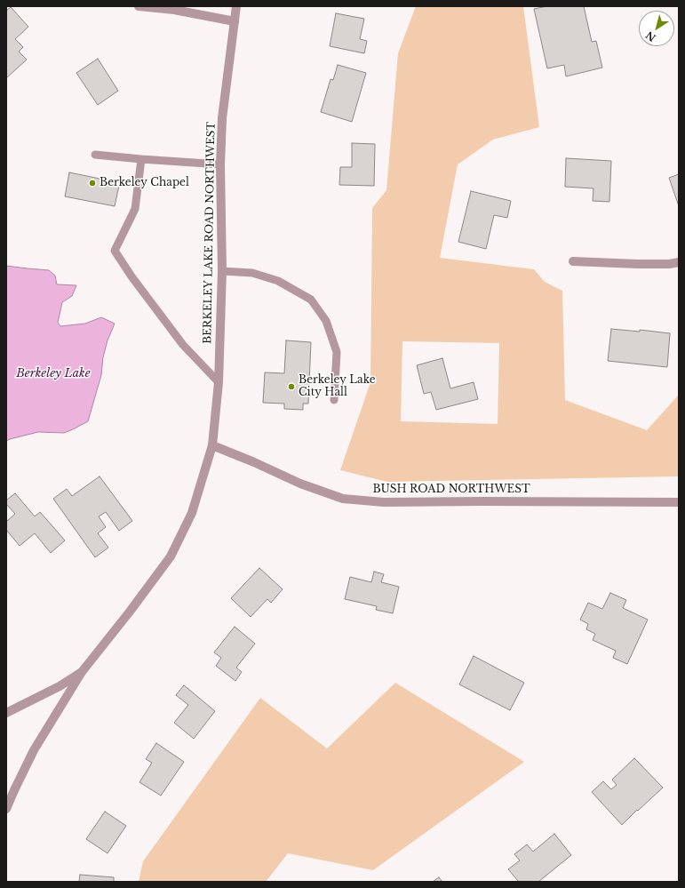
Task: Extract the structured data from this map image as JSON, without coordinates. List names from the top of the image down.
{
  "streets": {
    "street": ["BERKELEY LAKE ROAD NORTHWEST", "BUSH ROAD NORTHWEST"]
  },
  "crossings": [
    ["BERKELEY LAKE ROAD NORTHWEST", "BUSH ROAD NORTHWEST"]
  ],
  "water": ["Berkeley Lake"],
  "places": ["Berkeley Chapel", "Berkeley Lake City Hall"],
  "north": "bottom left"
}
